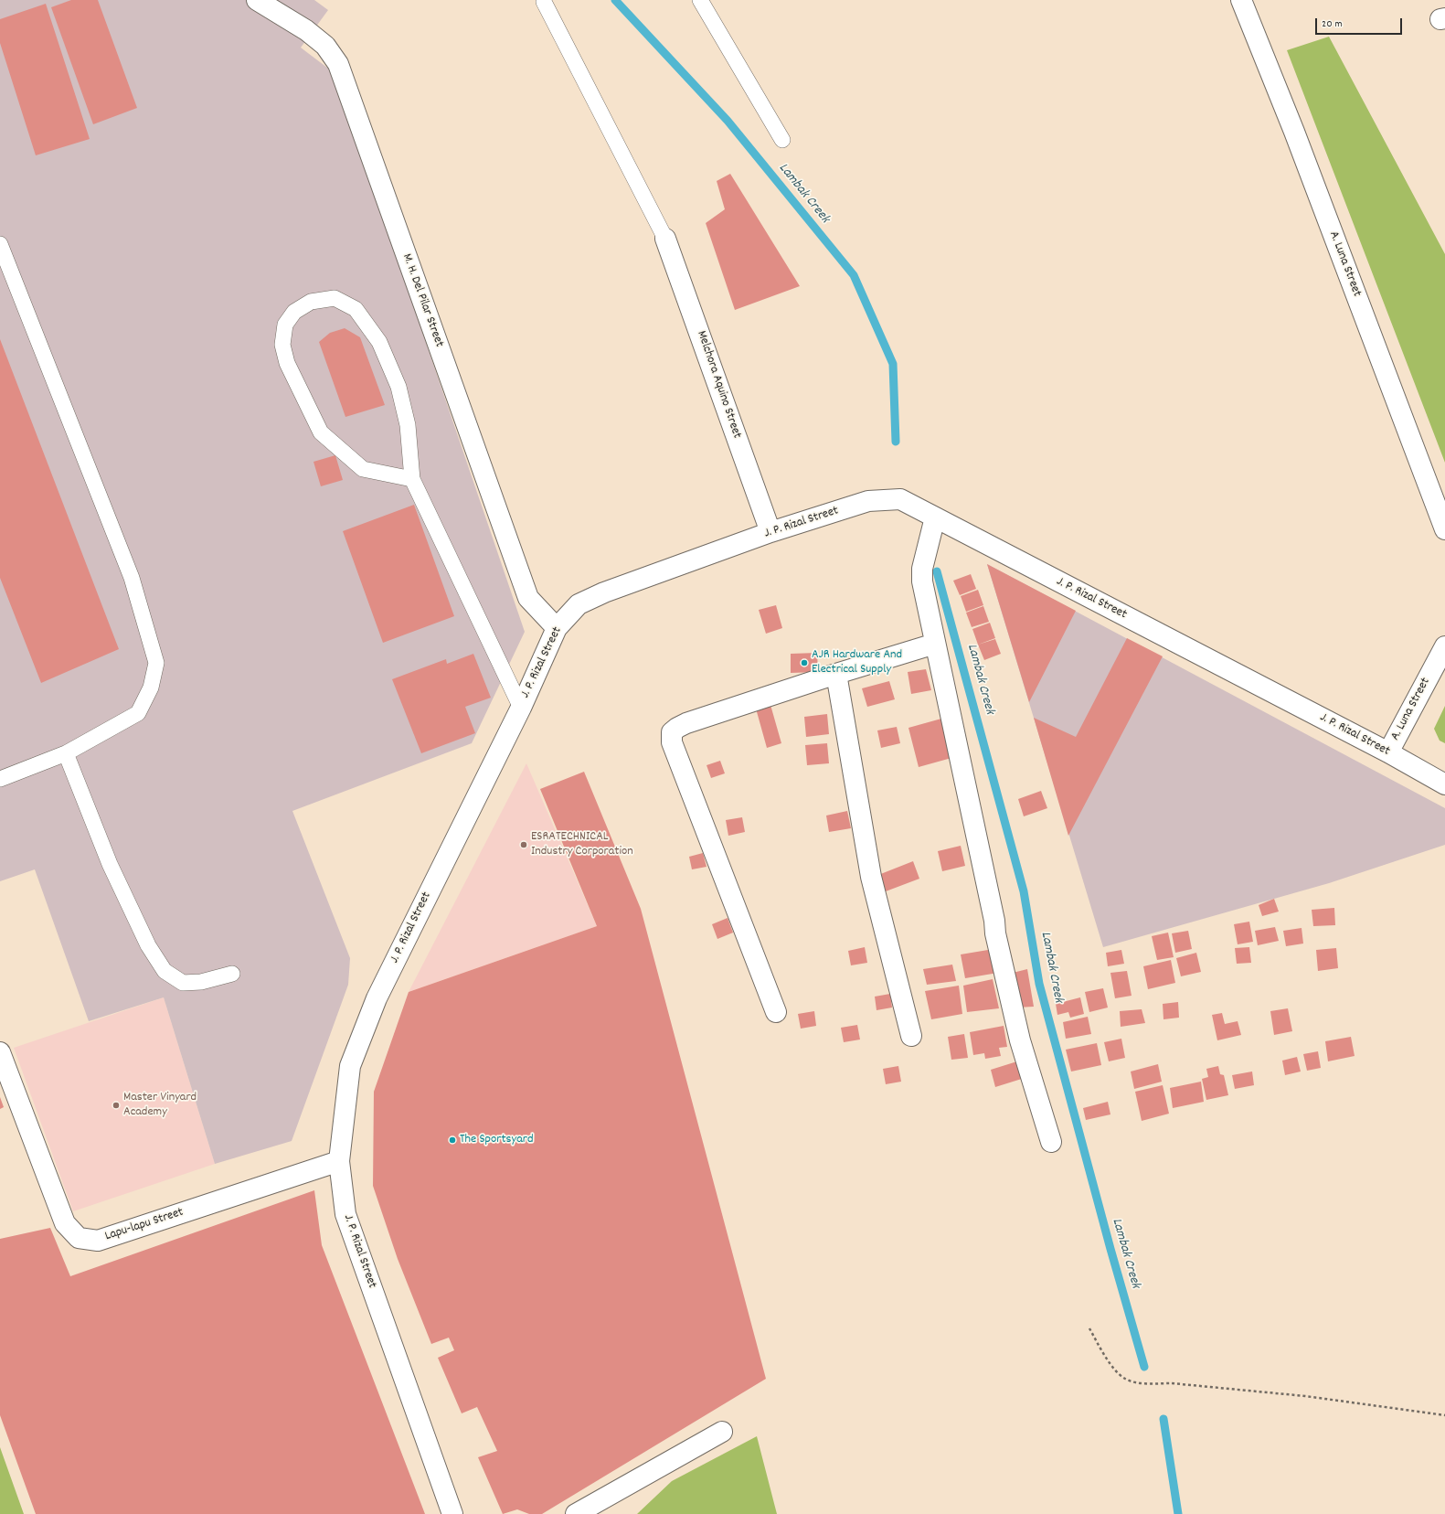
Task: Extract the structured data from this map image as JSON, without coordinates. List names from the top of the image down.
{
  "streets": {
    "street": [
      "A. Luna Street",
      "M. H. Del Pilar Street",
      "Melchora Aquino Street",
      "J. P. Rizal Street",
      "Lapu-lapu Street"
    ]
  },
  "crossings": [
    ["A. Luna Street", "J. P. Rizal Street"],
    ["M. H. Del Pilar Street", "J. P. Rizal Street"],
    ["Melchora Aquino Street", "J. P. Rizal Street"],
    ["J. P. Rizal Street", "Lapu-lapu Street"]
  ],
  "water": ["Lambak Creek"],
  "places": [
    "AJR Hardware And Electrical Supply",
    "ESRATECHNICAL Industry Corporation",
    "Master Vinyard Academy",
    "The Sportsyard"
  ],
  "scale_bar": "20 m"
}
